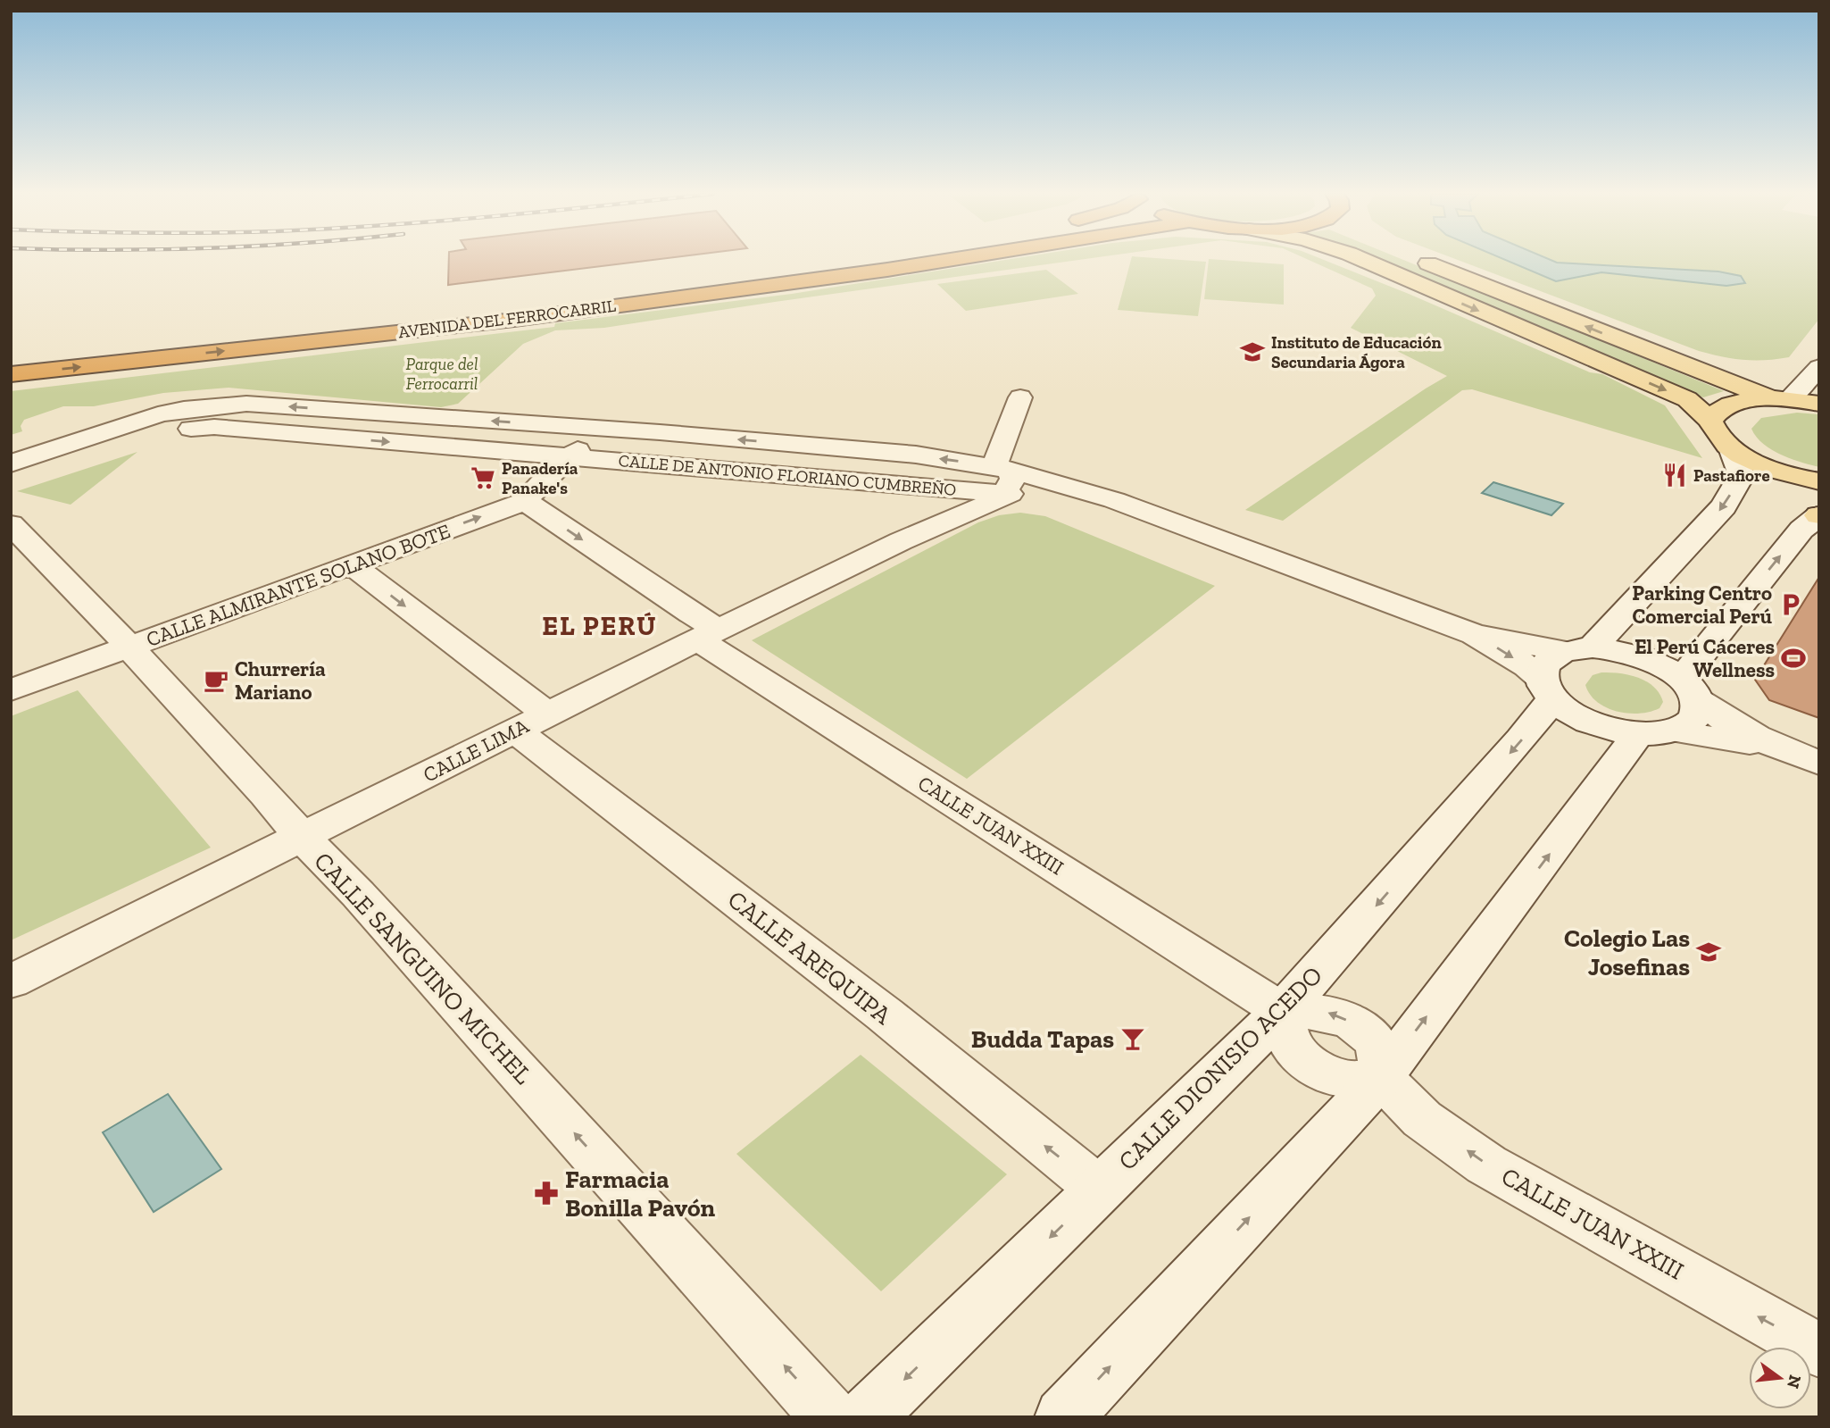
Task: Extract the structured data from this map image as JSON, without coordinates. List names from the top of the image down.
{
  "streets": {
    "highway": ["AVENIDA DEL FERROCARRIL"],
    "street": [
      "CALLE DE ANTONIO FLORIANO CUMBREÑO",
      "CALLE ALMIRANTE SOLANO BOTE",
      "CALLE LIMA",
      "CALLE JUAN XXIII",
      "CALLE AREQUIPA",
      "CALLE SANGUINO MICHEL",
      "CALLE DIONISIO ACEDO"
    ]
  },
  "crossings": [
    ["CALLE DE ANTONIO FLORIANO CUMBREÑO", "CALLE ALMIRANTE SOLANO BOTE"],
    ["CALLE DE ANTONIO FLORIANO CUMBREÑO", "CALLE LIMA"],
    ["CALLE ALMIRANTE SOLANO BOTE", "CALLE JUAN XXIII"],
    ["CALLE ALMIRANTE SOLANO BOTE", "CALLE AREQUIPA"],
    ["CALLE ALMIRANTE SOLANO BOTE", "CALLE SANGUINO MICHEL"],
    ["CALLE LIMA", "CALLE JUAN XXIII"],
    ["CALLE LIMA", "CALLE AREQUIPA"],
    ["CALLE LIMA", "CALLE SANGUINO MICHEL"],
    ["CALLE JUAN XXIII", "CALLE DIONISIO ACEDO"],
    ["CALLE AREQUIPA", "CALLE DIONISIO ACEDO"]
  ],
  "one_way": ["AVENIDA DEL FERROCARRIL", "CALLE SANGUINO MICHEL"],
  "districts": ["EL PERÚ"],
  "parks": ["Parque del Ferrocarril"],
  "places": {
    "school or university": ["Instituto de Educación Secundaria Ágora", "Colegio Las Josefinas"],
    "restaurant": ["Pastafiore"],
    "supermarket": ["Panadería Panake's"],
    "parking": ["Parking Centro Comercial Perú"],
    "sports": ["El Perú Cáceres Wellness"],
    "cafe": ["Churrería Mariano"],
    "bar": ["Budda Tapas"],
    "pharmacy": ["Farmacia Bonilla Pavón"]
  },
  "north": "right"
}
